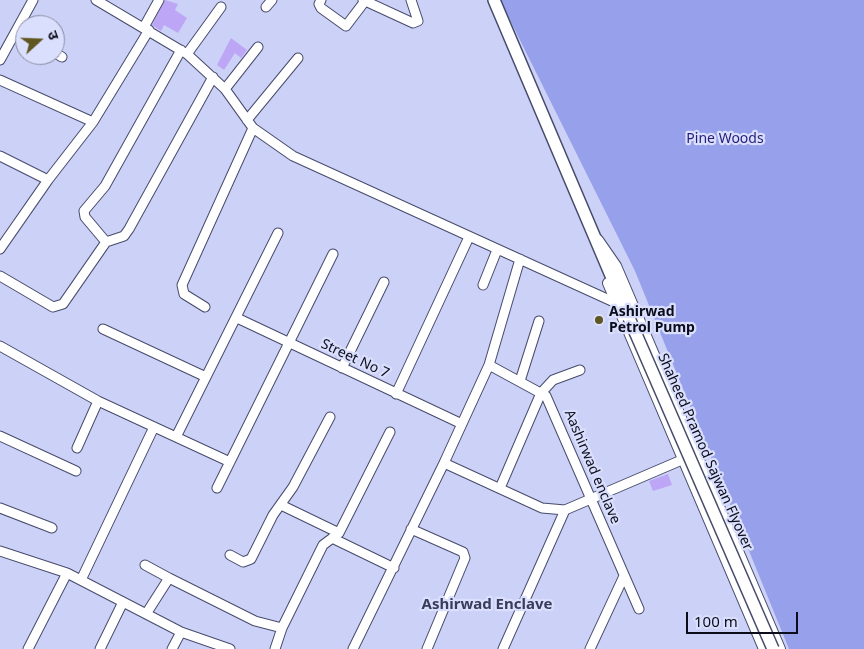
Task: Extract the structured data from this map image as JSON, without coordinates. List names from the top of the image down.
{
  "streets": {
    "main road": ["Shaheed Pramod Sajwan Flyover"],
    "street": ["Street No 7", "Aashirwad enclave"]
  },
  "districts": ["Ashirwad Enclave"],
  "parks": ["Pine Woods"],
  "places": ["Ashirwad Petrol Pump"],
  "scale_bar": "100 m",
  "north": "right"
}
